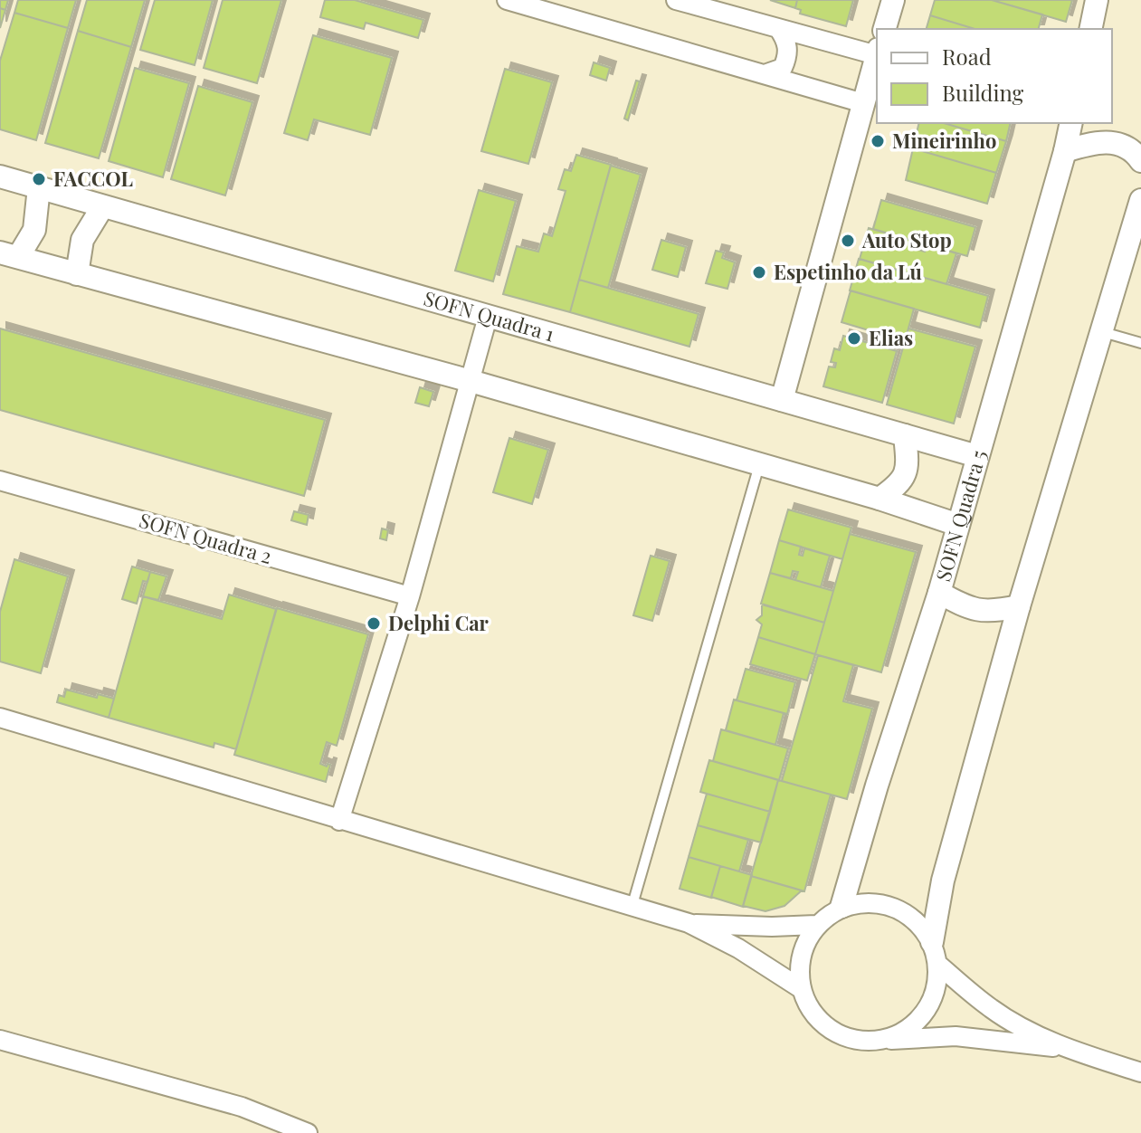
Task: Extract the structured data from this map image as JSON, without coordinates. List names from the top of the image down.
{
  "streets": {
    "street": ["SOFN Quadra 1", "SOFN Quadra 5", "SOFN Quadra 2"]
  },
  "crossings": [
    ["SOFN Quadra 1", "SOFN Quadra 5"]
  ],
  "places": [
    "Mineirinho",
    "FACCOL",
    "Auto Stop",
    "Espetinho da Lú",
    "Elias",
    "Delphi Car"
  ],
  "legend": ["Road", "Building"]
}
